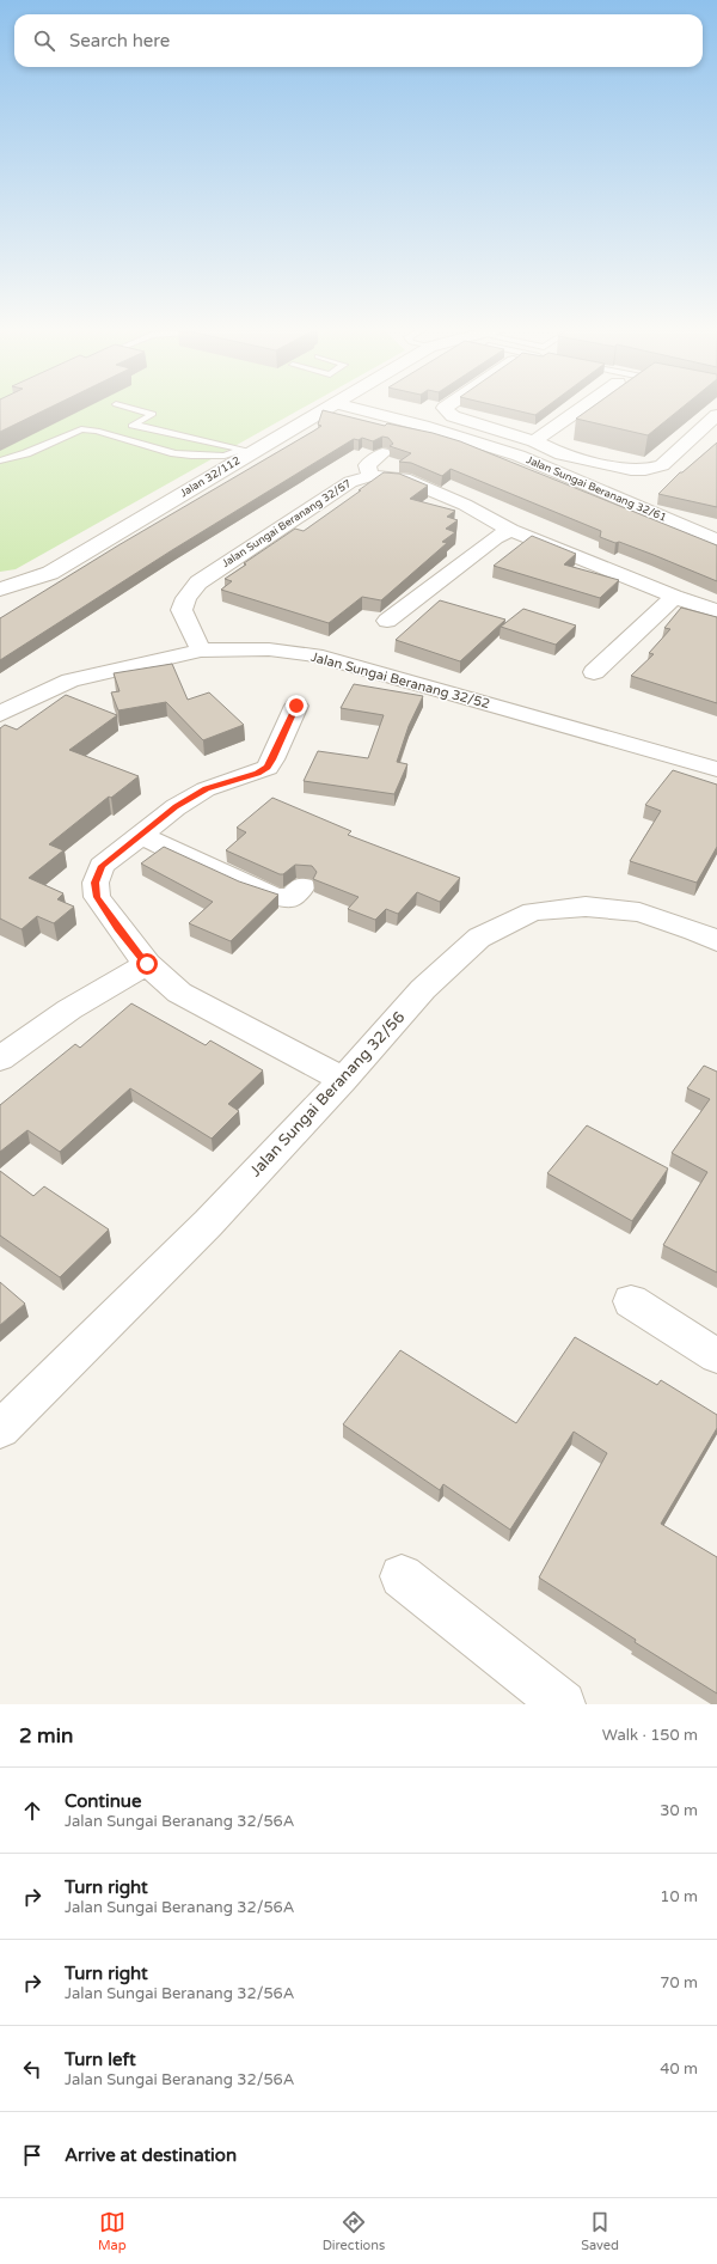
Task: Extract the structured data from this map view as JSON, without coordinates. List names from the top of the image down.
{
  "streets": {
    "street": [
      "Jalan 32/112",
      "Jalan Sungai Beranang 32/61",
      "Jalan Sungai Beranang 32/57",
      "Jalan Sungai Beranang 32/52",
      "Jalan Sungai Beranang 32/56"
    ]
  },
  "crossings": [
    ["Jalan Sungai Beranang 32/57", "Jalan Sungai Beranang 32/52"]
  ],
  "page": {
    "search": "Search here",
    "heading": ["2 min", "Walk · 150 m"],
    "list": [
      ["Continue", "Jalan Sungai Beranang 32/56A", "30 m"],
      ["Turn right", "Jalan Sungai Beranang 32/56A", "10 m"],
      ["Turn right", "Jalan Sungai Beranang 32/56A", "70 m"],
      ["Turn left", "Jalan Sungai Beranang 32/56A", "40 m"],
      "Arrive at destination"
    ],
    "nav": ["Map", "Directions", "Saved"]
  }
}
